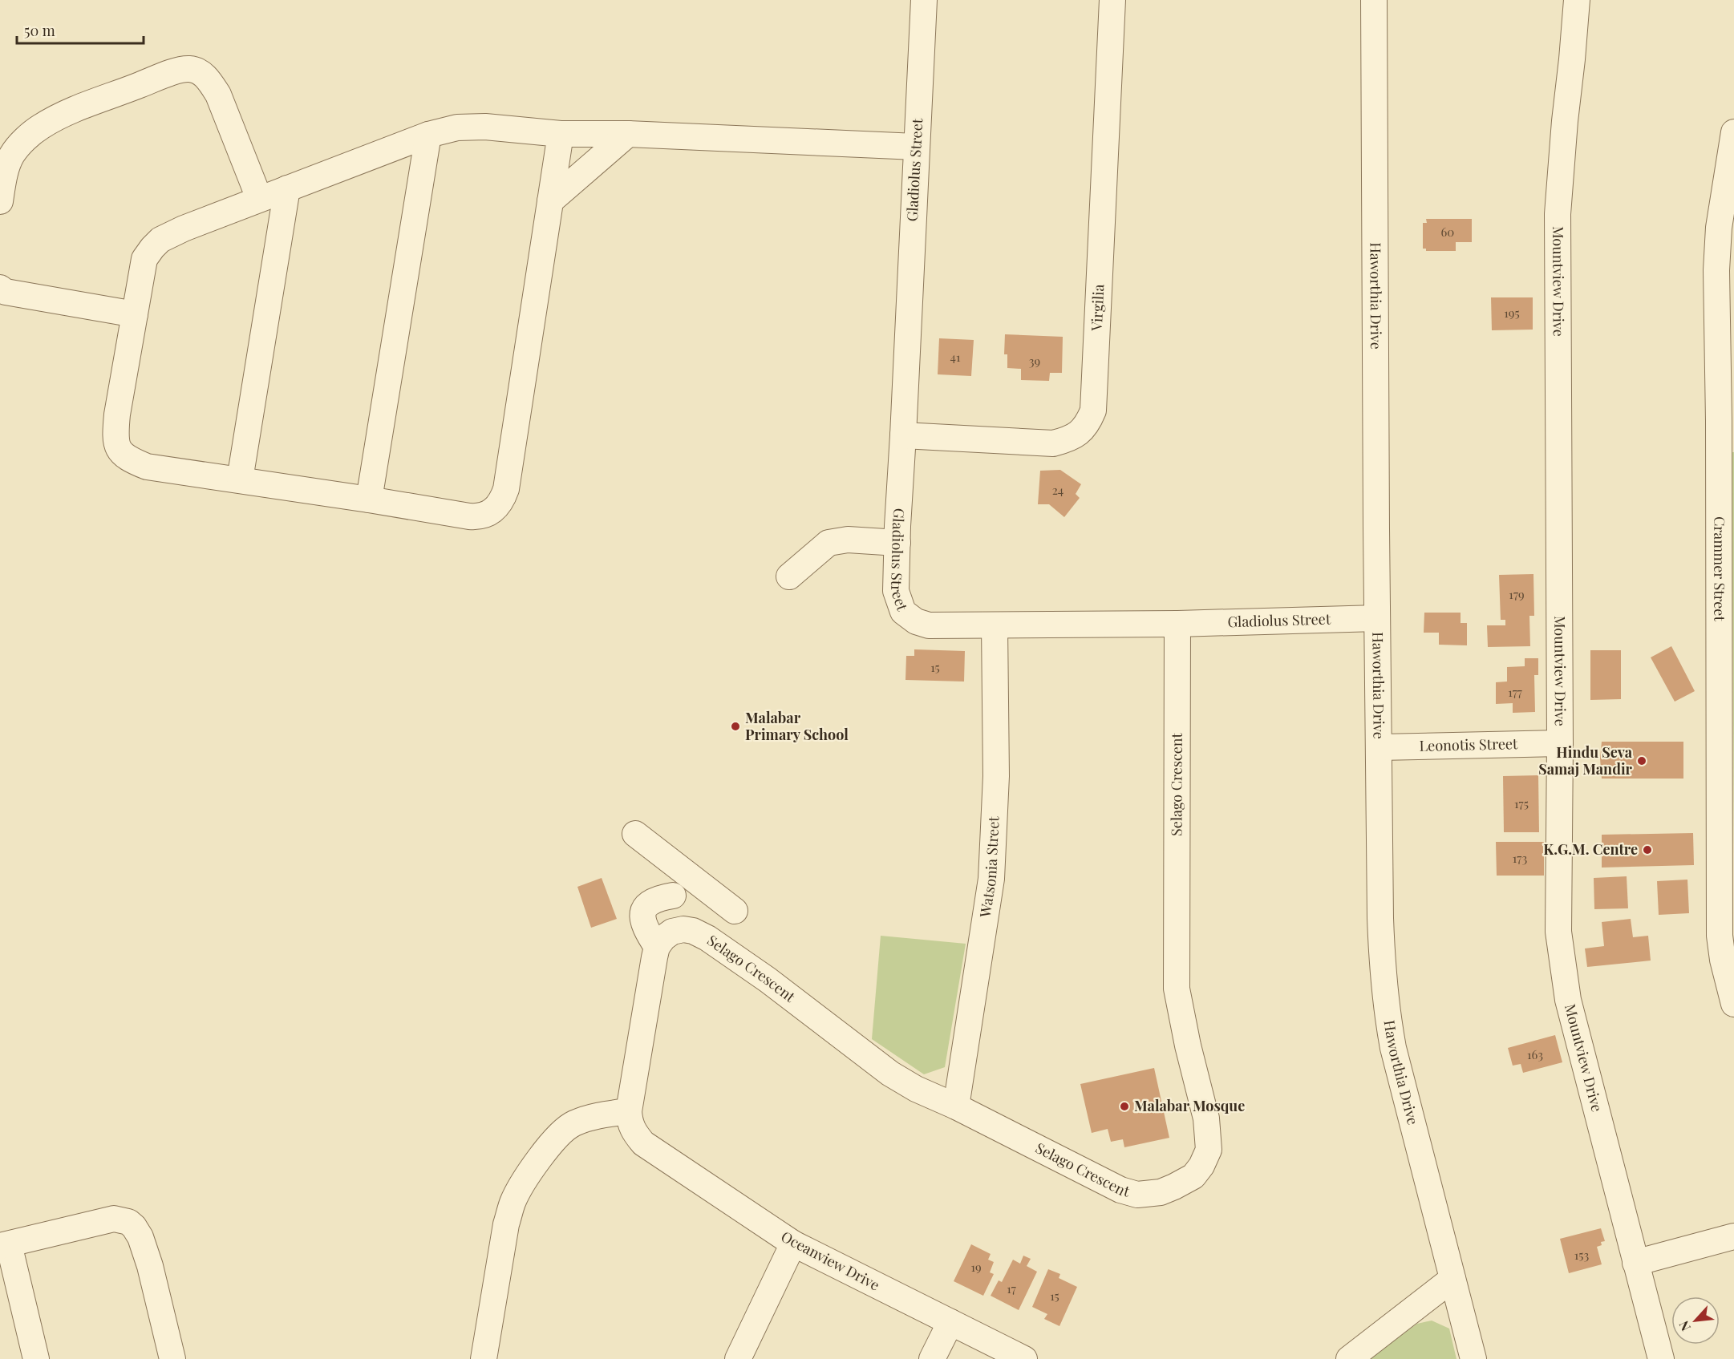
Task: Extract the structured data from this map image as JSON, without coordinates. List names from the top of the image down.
{
  "streets": {
    "street": [
      "Gladiolus Street",
      "Mountview Drive",
      "Haworthia Drive",
      "Virgilia",
      "Crammer Street",
      "Leonotis Street",
      "Selago Crescent",
      "Watsonia Street",
      "Oceanview Drive"
    ]
  },
  "crossings": [
    ["Gladiolus Street", "Haworthia Drive"],
    ["Gladiolus Street", "Virgilia"],
    ["Gladiolus Street", "Selago Crescent"],
    ["Gladiolus Street", "Watsonia Street"],
    ["Mountview Drive", "Leonotis Street"],
    ["Haworthia Drive", "Leonotis Street"],
    ["Selago Crescent", "Watsonia Street"]
  ],
  "places": [
    "Malabar Primary School",
    "Hindu Seva Samaj Mandir",
    "K.G.M. Centre",
    "Malabar Mosque"
  ],
  "house_numbers": [
    "60",
    "195",
    "41",
    "39",
    "24",
    "179",
    "15",
    "177",
    "175",
    "173",
    "163",
    "153",
    "19",
    "17",
    "15"
  ],
  "scale_bar": "50 m",
  "north": "bottom left"
}
